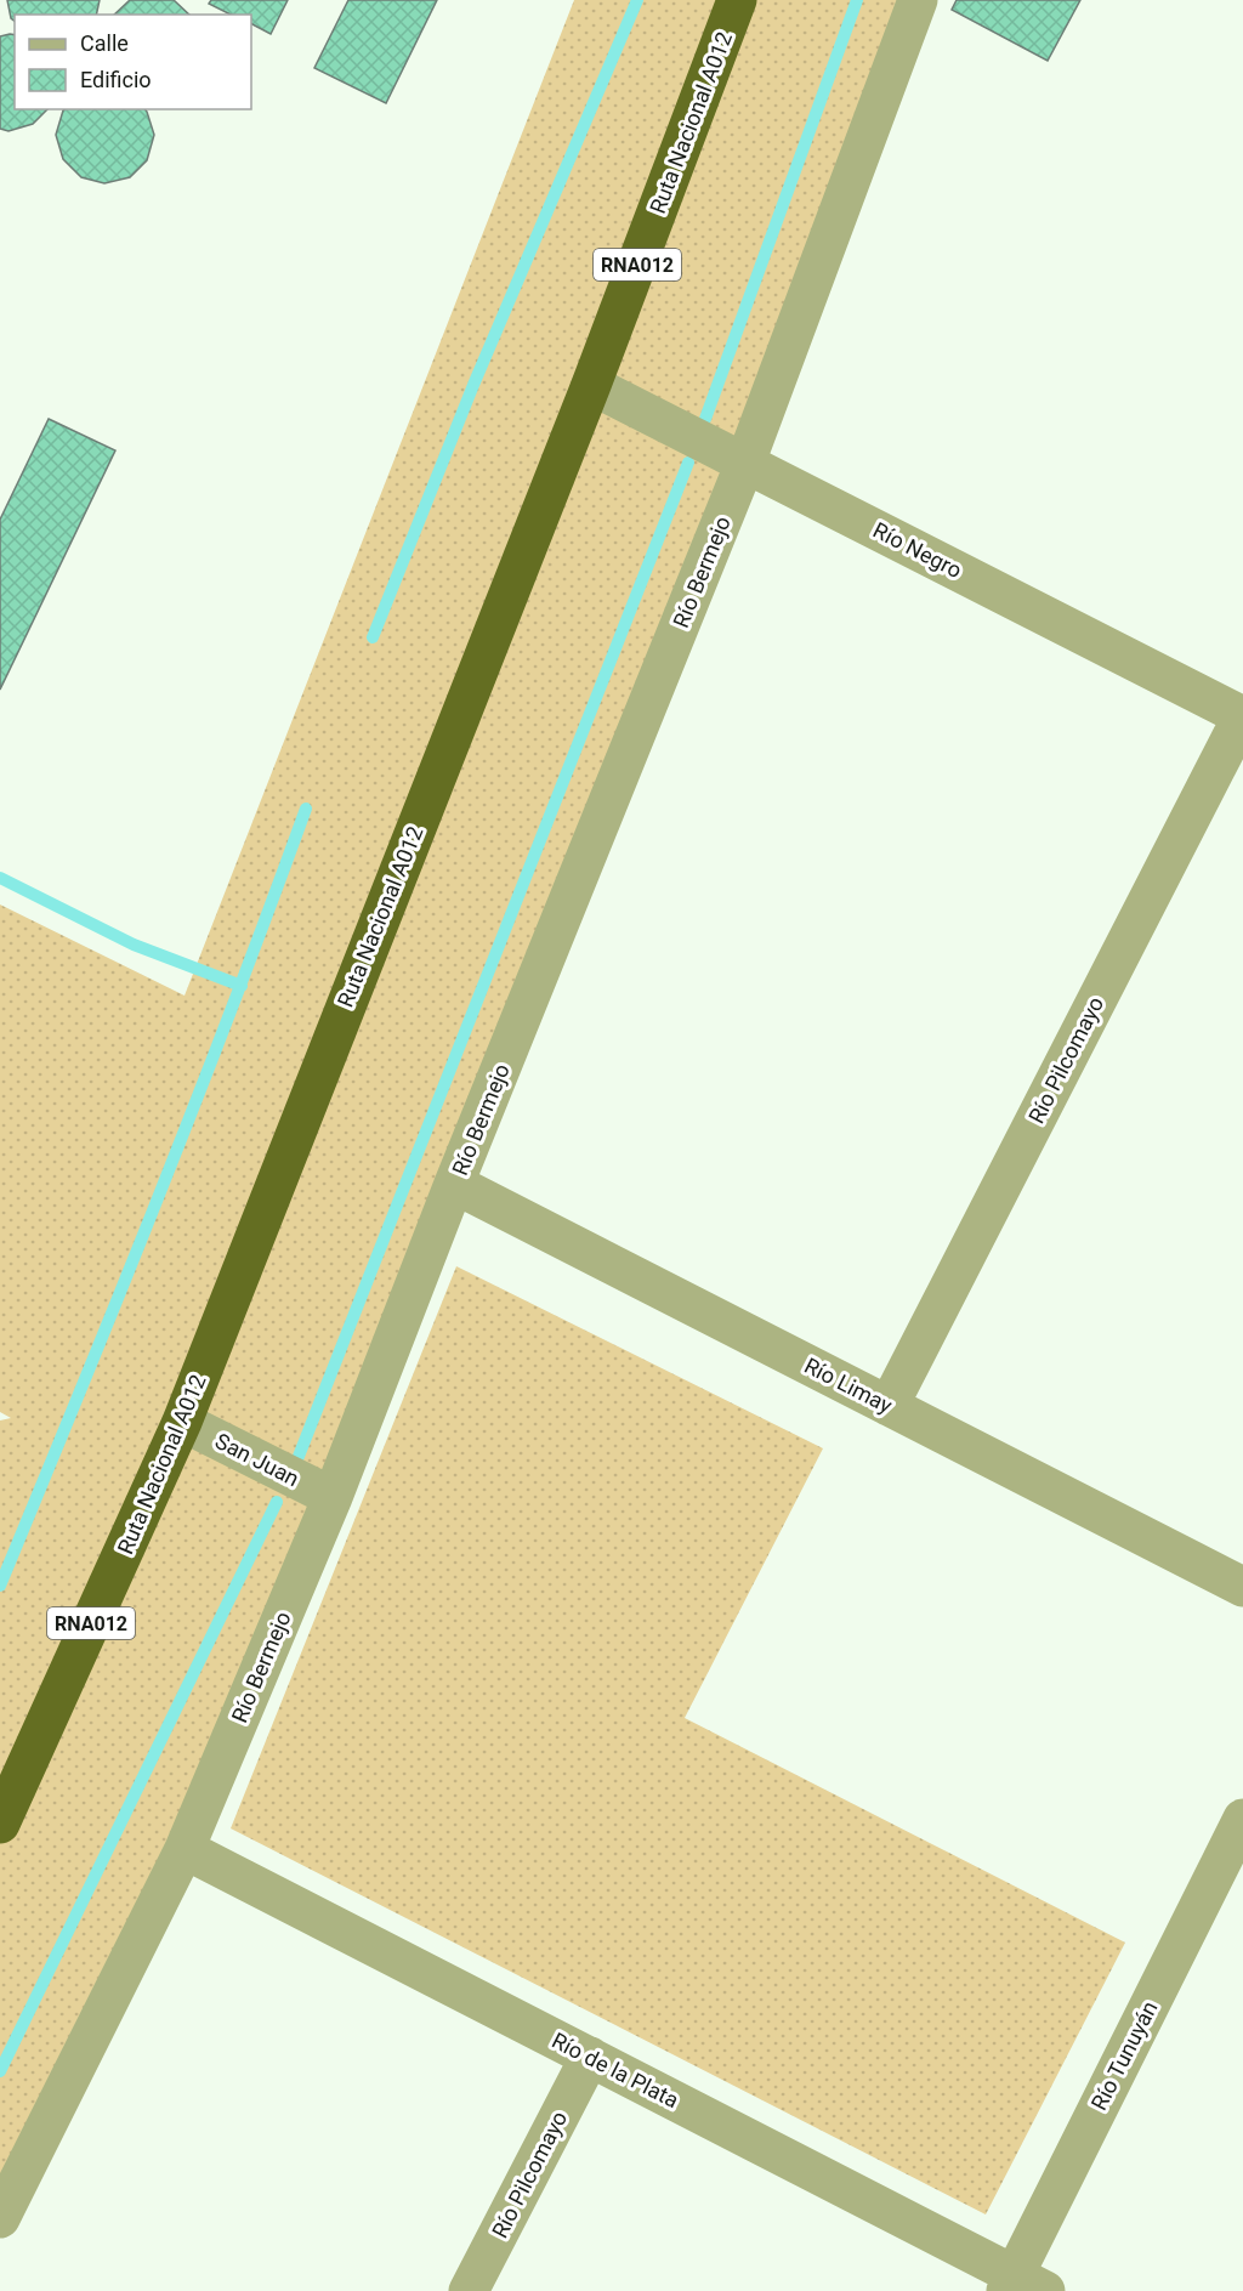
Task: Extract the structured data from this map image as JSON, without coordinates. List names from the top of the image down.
{
  "streets": {
    "highway": ["Ruta Nacional A012", "RNA012"],
    "street": [
      "Río Negro",
      "Río Bermejo",
      "Río Pilcomayo",
      "Río Limay",
      "San Juan",
      "Río Tunuyán",
      "Río de la Plata"
    ]
  },
  "crossings": [
    ["Ruta Nacional A012", "Río Negro"],
    ["Ruta Nacional A012", "San Juan"],
    ["Río Negro", "Río Bermejo"],
    ["Río Negro", "Río Pilcomayo"],
    ["Río Bermejo", "Río Limay"],
    ["Río Bermejo", "San Juan"],
    ["Río Bermejo", "Río de la Plata"],
    ["Río Pilcomayo", "Río Limay"],
    ["Río Pilcomayo", "Río de la Plata"],
    ["Río Tunuyán", "Río de la Plata"]
  ],
  "legend": ["Calle", "Edificio"]
}
